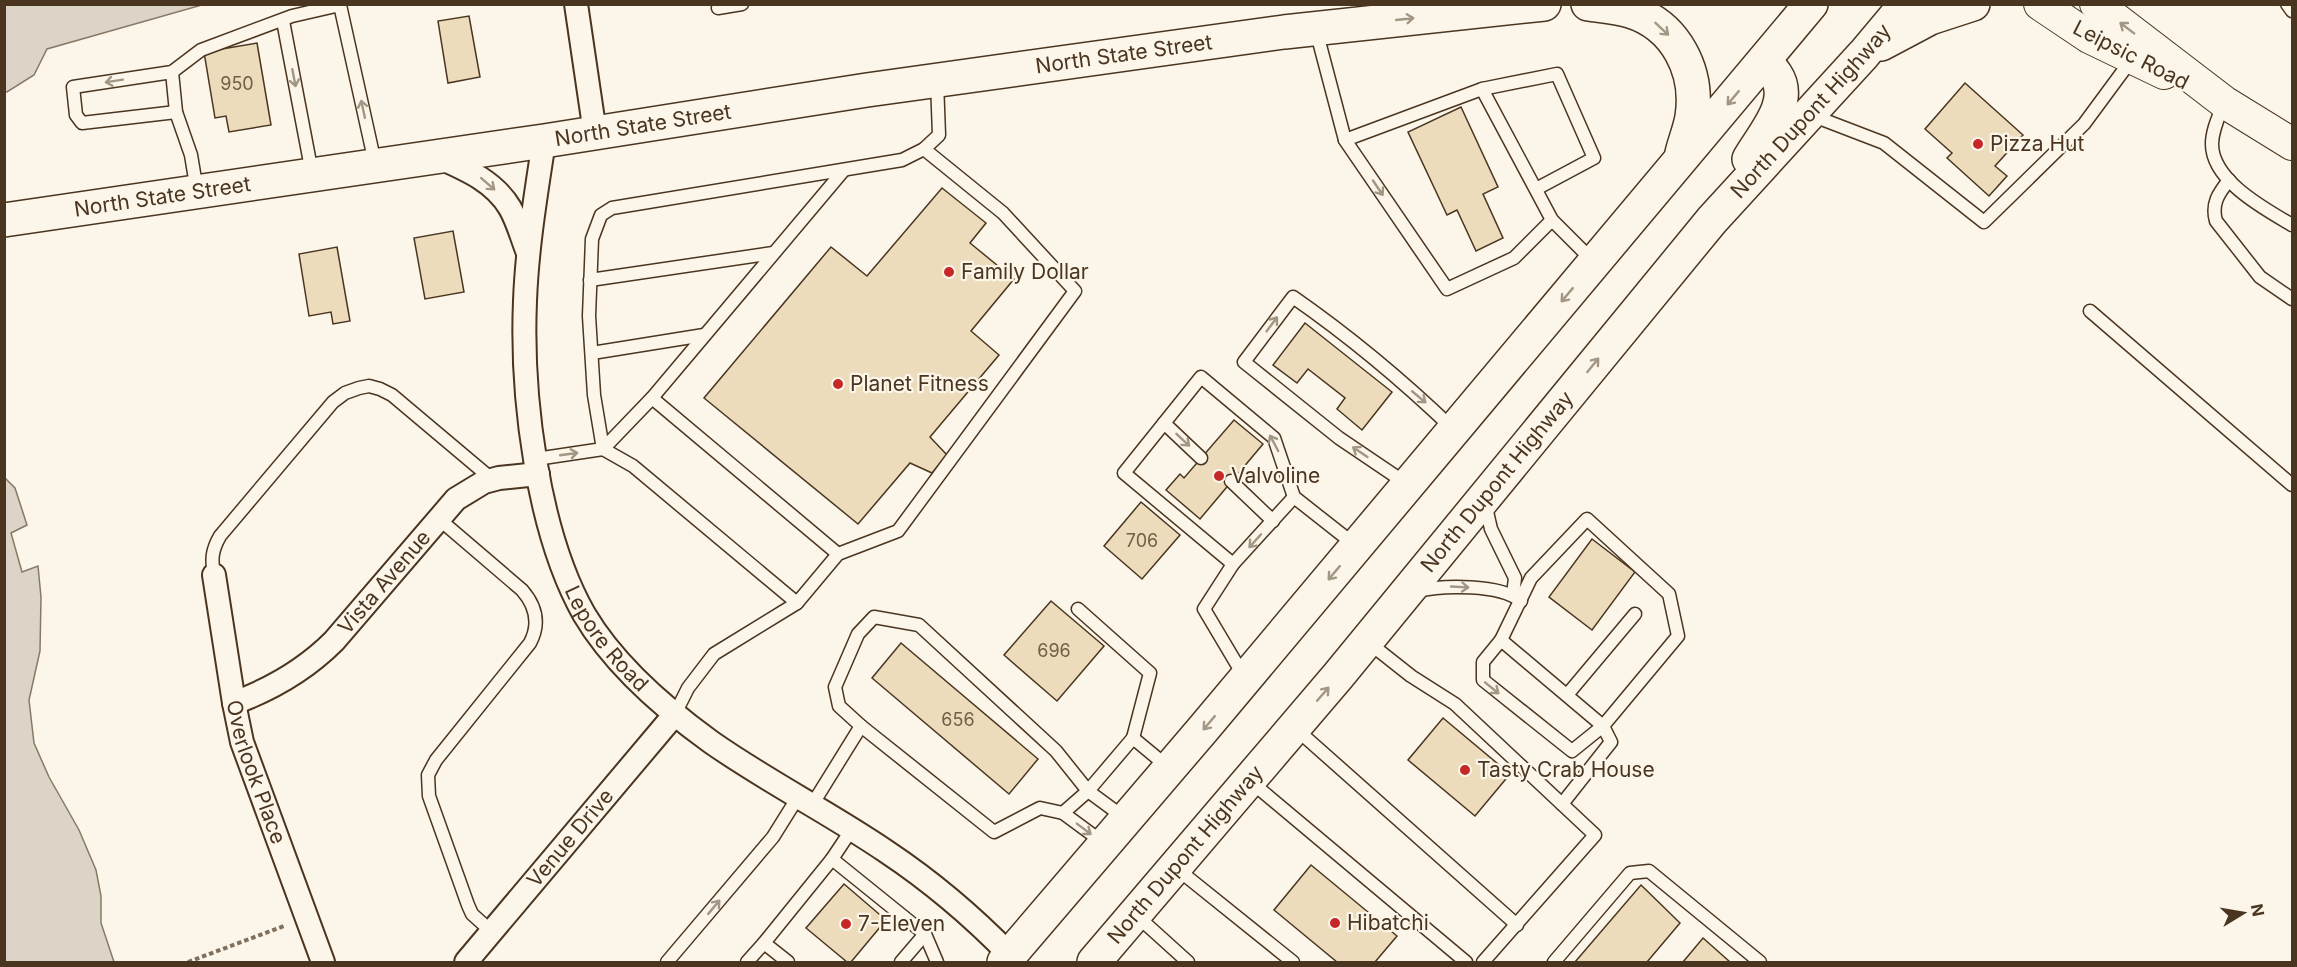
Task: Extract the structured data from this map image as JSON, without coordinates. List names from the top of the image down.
{
  "streets": {
    "main road": ["North State Street", "North Dupont Highway"],
    "street": [
      "Leipsic Road",
      "Vista Avenue",
      "Lepore Road",
      "Overlook Place",
      "Venue Drive"
    ]
  },
  "crossings": [
    ["North State Street", "Lepore Road"],
    ["Vista Avenue", "Lepore Road"],
    ["Vista Avenue", "Overlook Place"],
    ["Lepore Road", "Venue Drive"]
  ],
  "places": [
    "Pizza Hut",
    "Family Dollar",
    "Planet Fitness",
    "Valvoline",
    "Tasty Crab House",
    "Hibatchi",
    "7-Eleven"
  ],
  "house_numbers": [
    "950",
    "706",
    "696",
    "656"
  ],
  "north": "right"
}
